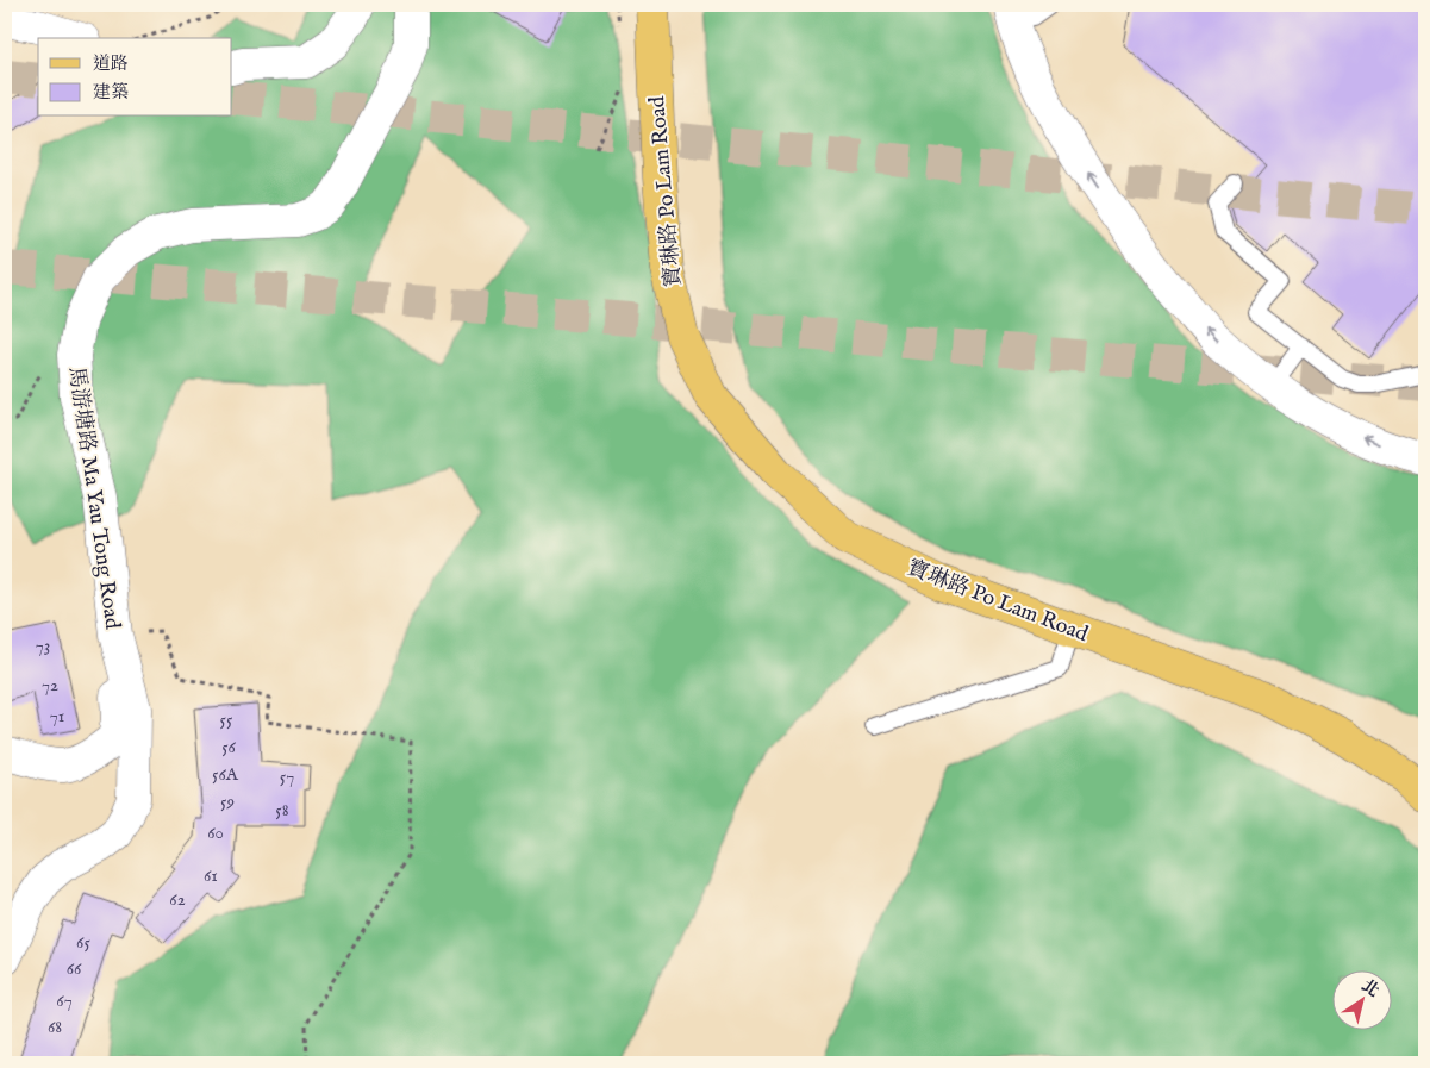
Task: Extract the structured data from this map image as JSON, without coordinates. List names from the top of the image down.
{
  "streets": {
    "main road": ["寶琳路 Po Lam Road"],
    "street": ["馬游塘路 Ma Yau Tong Road"]
  },
  "house_numbers": [
    "73",
    "72",
    "71",
    "55",
    "56",
    "56A",
    "57",
    "59",
    "58",
    "60",
    "61",
    "62",
    "65",
    "66",
    "67",
    "68"
  ],
  "legend": ["道路", "建築"],
  "north": "top right"
}
